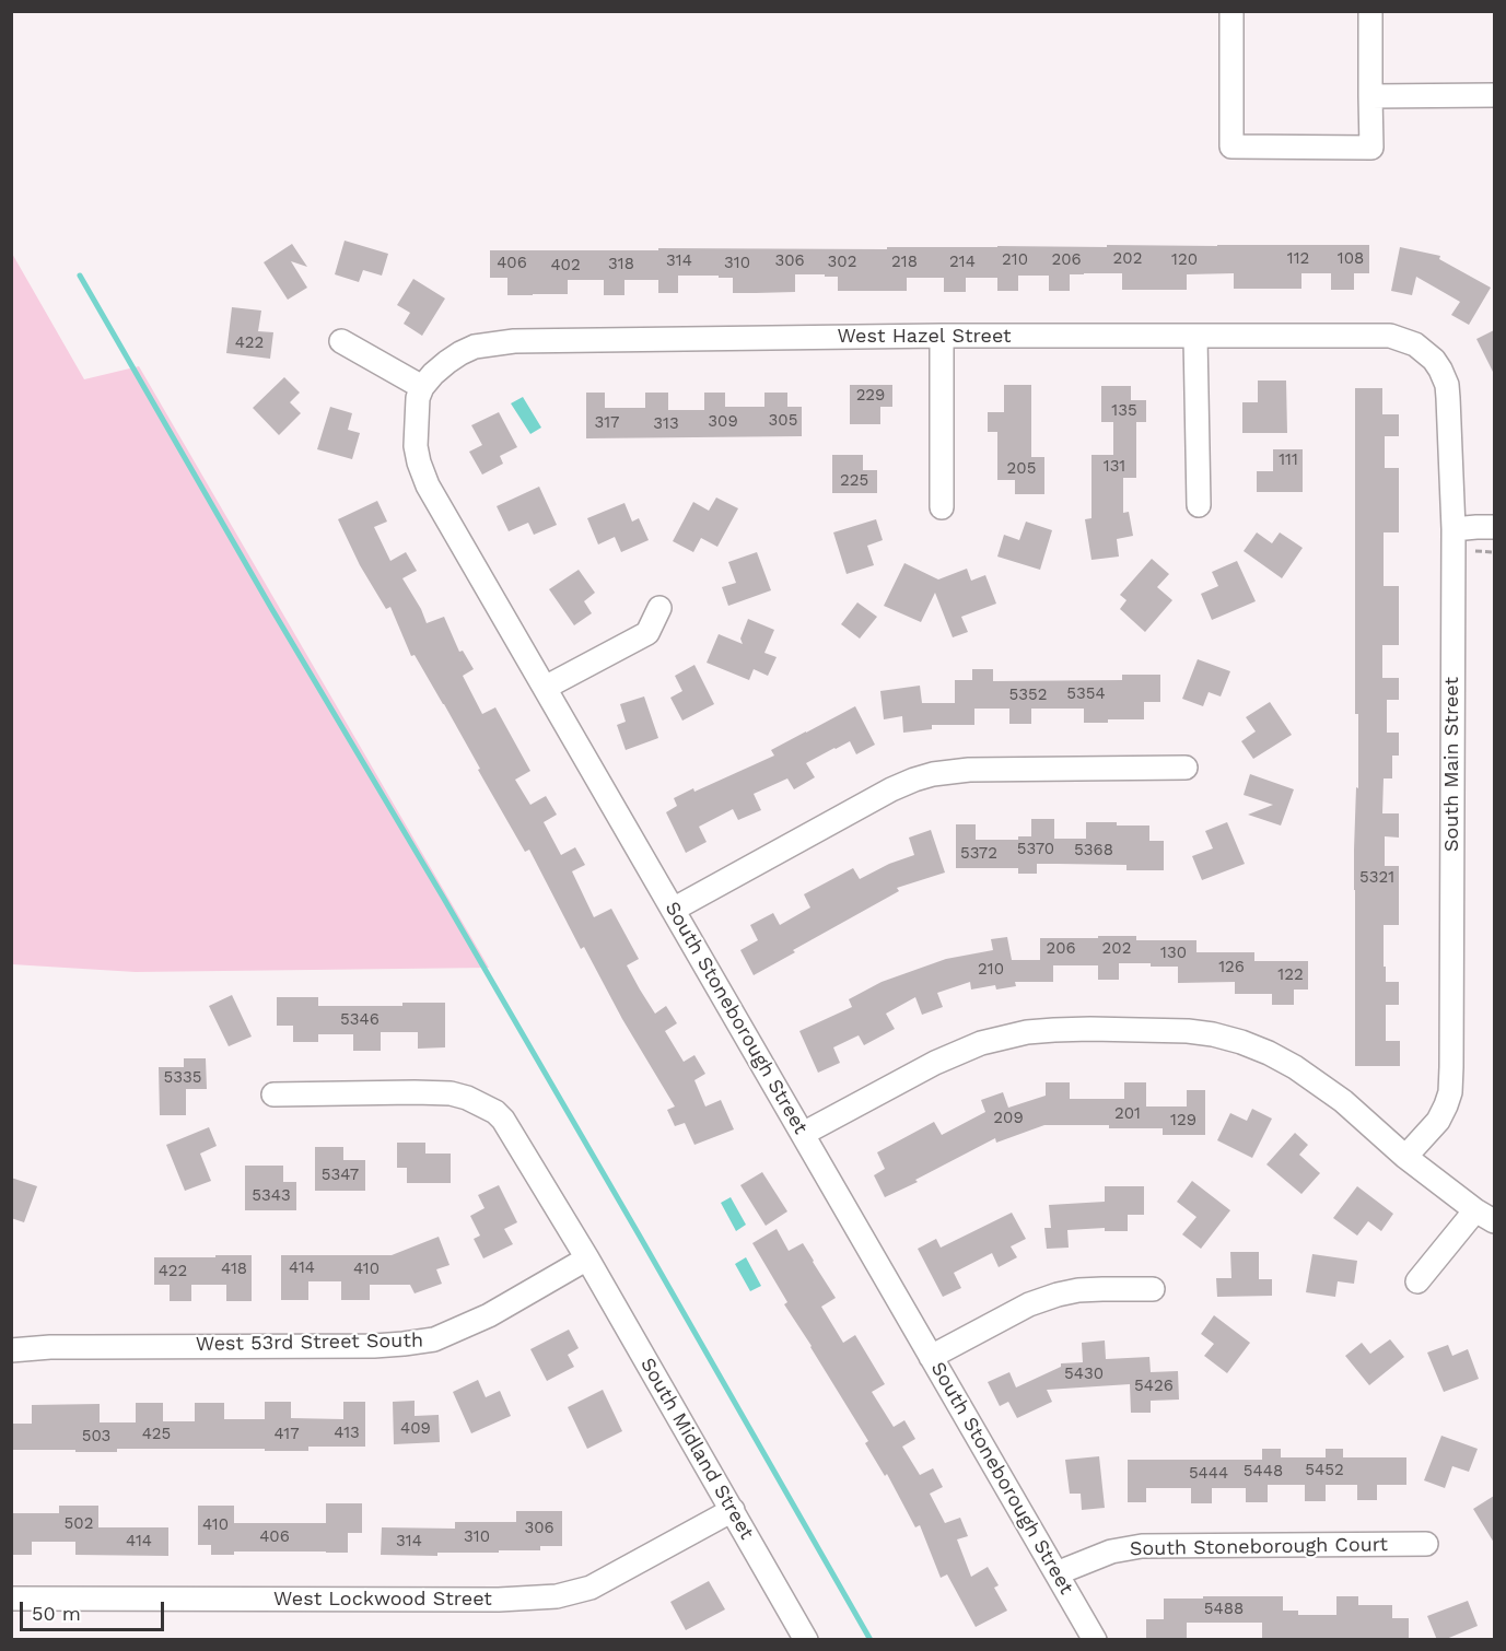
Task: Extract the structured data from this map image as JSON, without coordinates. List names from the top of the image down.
{
  "streets": {
    "street": [
      "West Hazel Street",
      "South Main Street",
      "South Stoneborough Street",
      "West 53rd Street South",
      "South Midland Street",
      "South Stoneborough Court",
      "West Lockwood Street"
    ]
  },
  "crossings": [
    ["West Hazel Street", "South Main Street"],
    ["West Hazel Street", "South Stoneborough Street"],
    ["South Stoneborough Street", "South Stoneborough Court"],
    ["West 53rd Street South", "South Midland Street"],
    ["South Midland Street", "West Lockwood Street"]
  ],
  "house_numbers": [
    "202",
    "112",
    "108",
    "210",
    "206",
    "120",
    "314",
    "306",
    "302",
    "218",
    "214",
    "406",
    "310",
    "318",
    "402",
    "422",
    "229",
    "135",
    "305",
    "309",
    "317",
    "313",
    "111",
    "131",
    "205",
    "225",
    "5354",
    "5352",
    "5370",
    "5368",
    "5372",
    "5321",
    "206",
    "202",
    "130",
    "126",
    "210",
    "122",
    "5346",
    "5335",
    "201",
    "209",
    "129",
    "5347",
    "5343",
    "414",
    "418",
    "410",
    "422",
    "5430",
    "5426",
    "409",
    "413",
    "425",
    "417",
    "503",
    "5452",
    "5448",
    "5444",
    "502",
    "410",
    "306",
    "406",
    "310",
    "414",
    "314",
    "5488"
  ],
  "scale_bar": "50 m"
}
